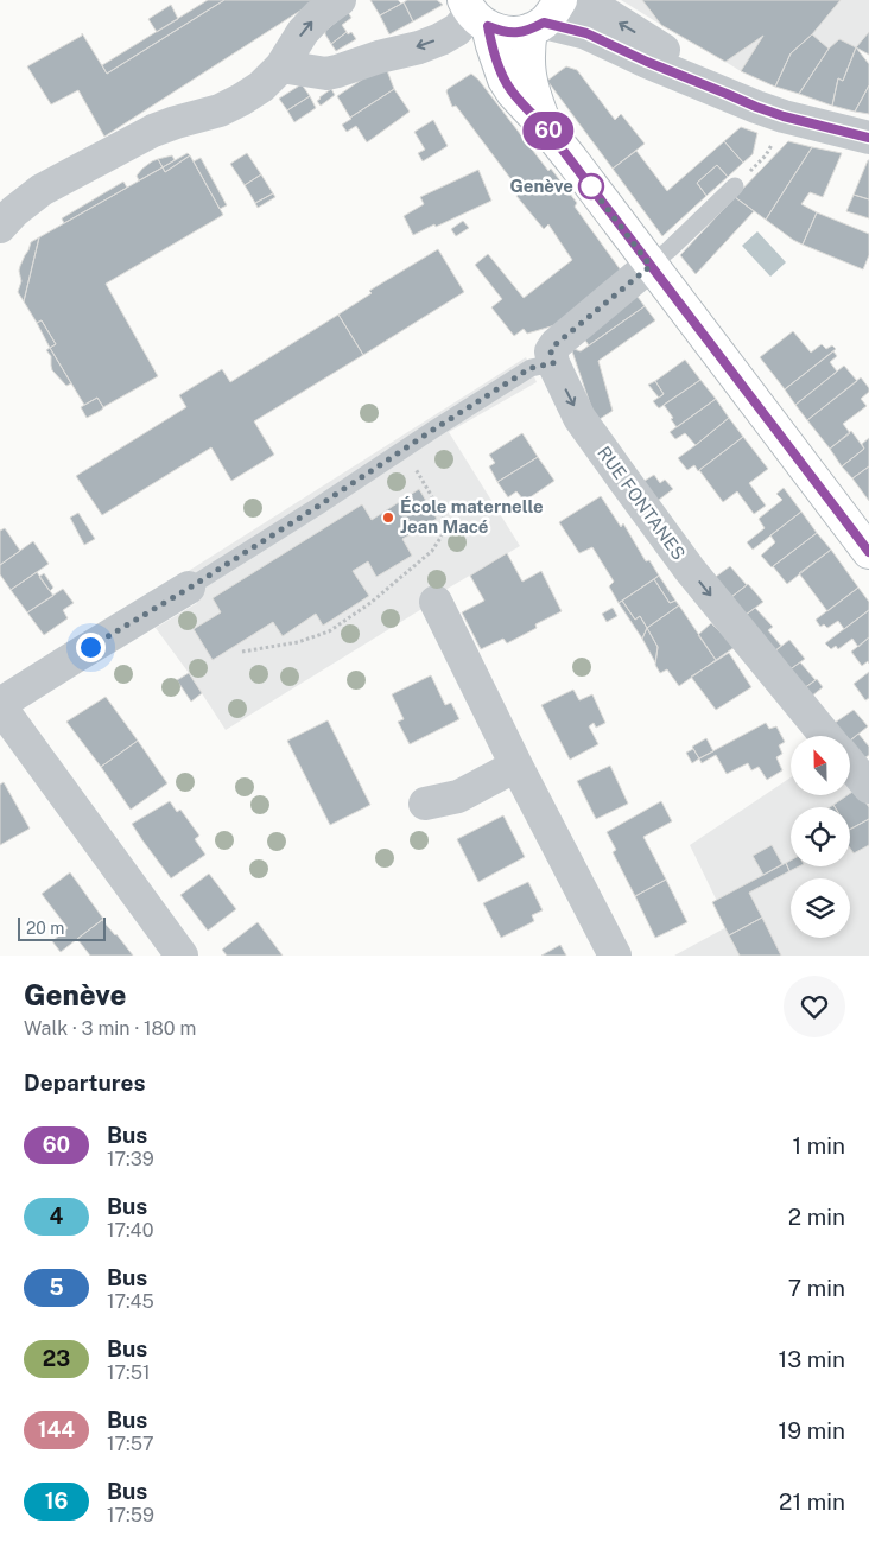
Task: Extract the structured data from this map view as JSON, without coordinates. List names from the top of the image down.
{
  "streets": {
    "street": ["RUE FONTANES"]
  },
  "places": ["Genève", "École maternelle Jean Macé"],
  "lines": ["bus line 60"],
  "scale_bar": "20 m",
  "north": "top",
  "page": {
    "on_map": "60",
    "scale": "20 m",
    "heading": [
      ["Genève", "Walk · 3 min · 180 m"],
      "Departures"
    ],
    "list": [
      {
        "mark": "60",
        "name": "Bus",
        "note": "17:39",
        "value": "1 min"
      },
      {
        "mark": "4",
        "name": "Bus",
        "note": "17:40",
        "value": "2 min"
      },
      {
        "mark": "5",
        "name": "Bus",
        "note": "17:45",
        "value": "7 min"
      },
      {
        "mark": "23",
        "name": "Bus",
        "note": "17:51",
        "value": "13 min"
      },
      {
        "mark": "144",
        "name": "Bus",
        "note": "17:57",
        "value": "19 min"
      },
      {
        "mark": "16",
        "name": "Bus",
        "note": "17:59",
        "value": "21 min"
      }
    ]
  }
}
